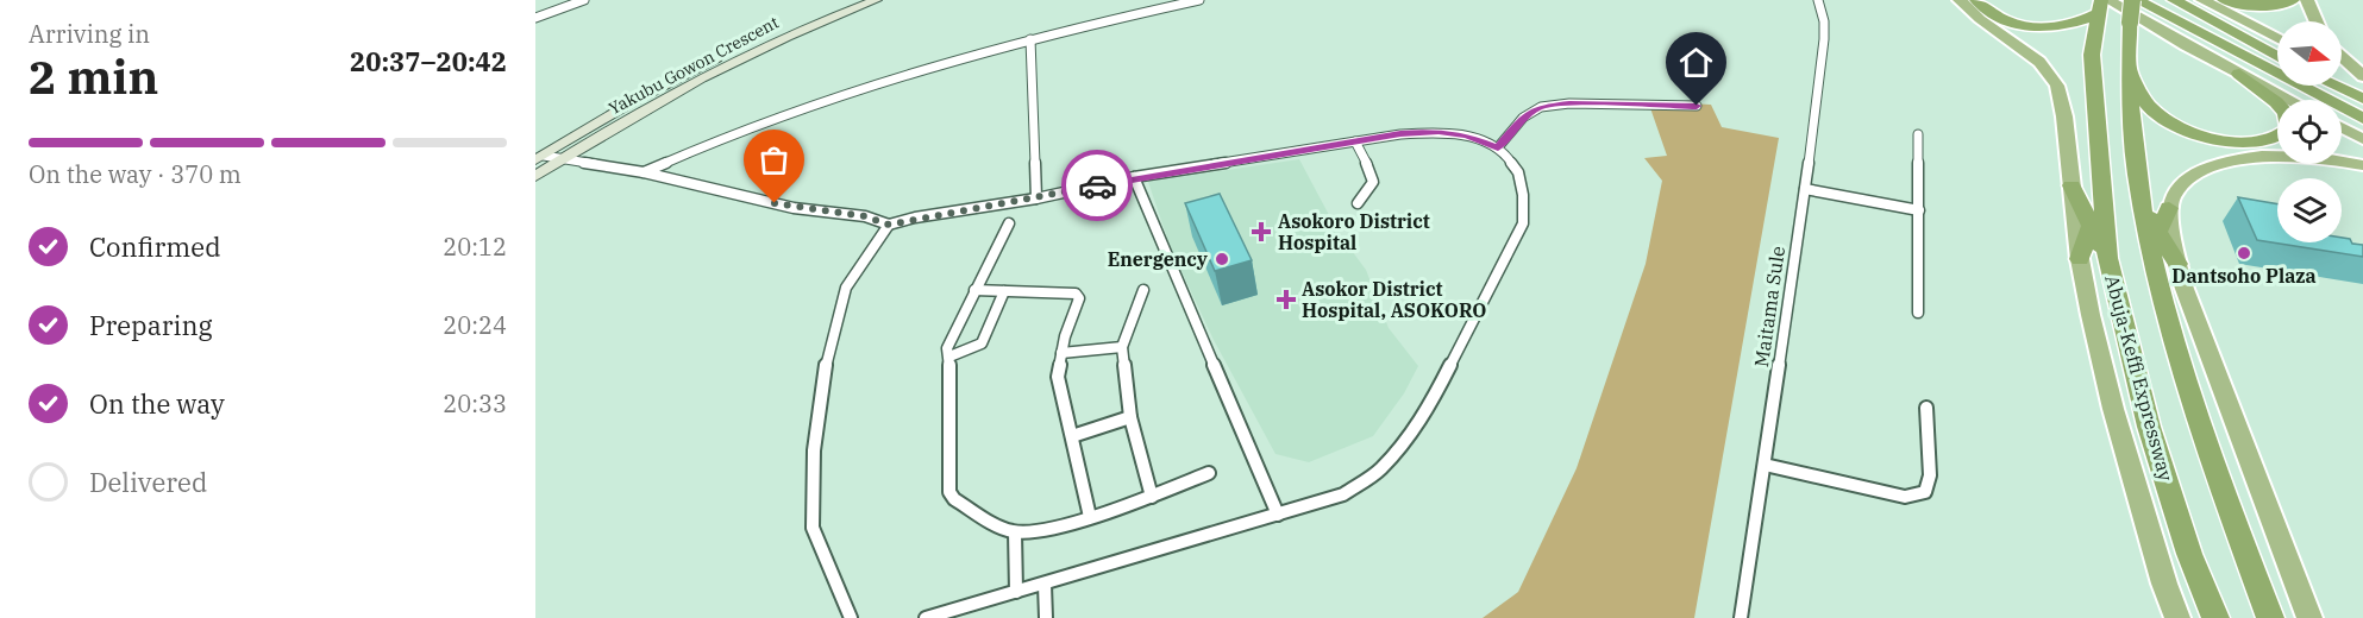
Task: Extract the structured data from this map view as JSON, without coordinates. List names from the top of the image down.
{
  "streets": {
    "highway": ["Abuja-Keffi Expressway"],
    "main road": ["Yakubu Gowon Crescent"],
    "street": ["Maitama Sule"]
  },
  "places": {
    "health": ["Asokoro District Hospital", "Asokor District Hospital, ASOKORO"],
    "other": ["Dantsoho Plaza", "Energency"]
  },
  "north": "right",
  "page": {
    "heading": ["2 min", "Arriving in", "20:37–20:42"],
    "bar": "On the way · 370 m",
    "list": [
      ["Confirmed", "20:12"],
      ["Preparing", "20:24"],
      ["On the way", "20:33"],
      "Delivered"
    ]
  }
}
